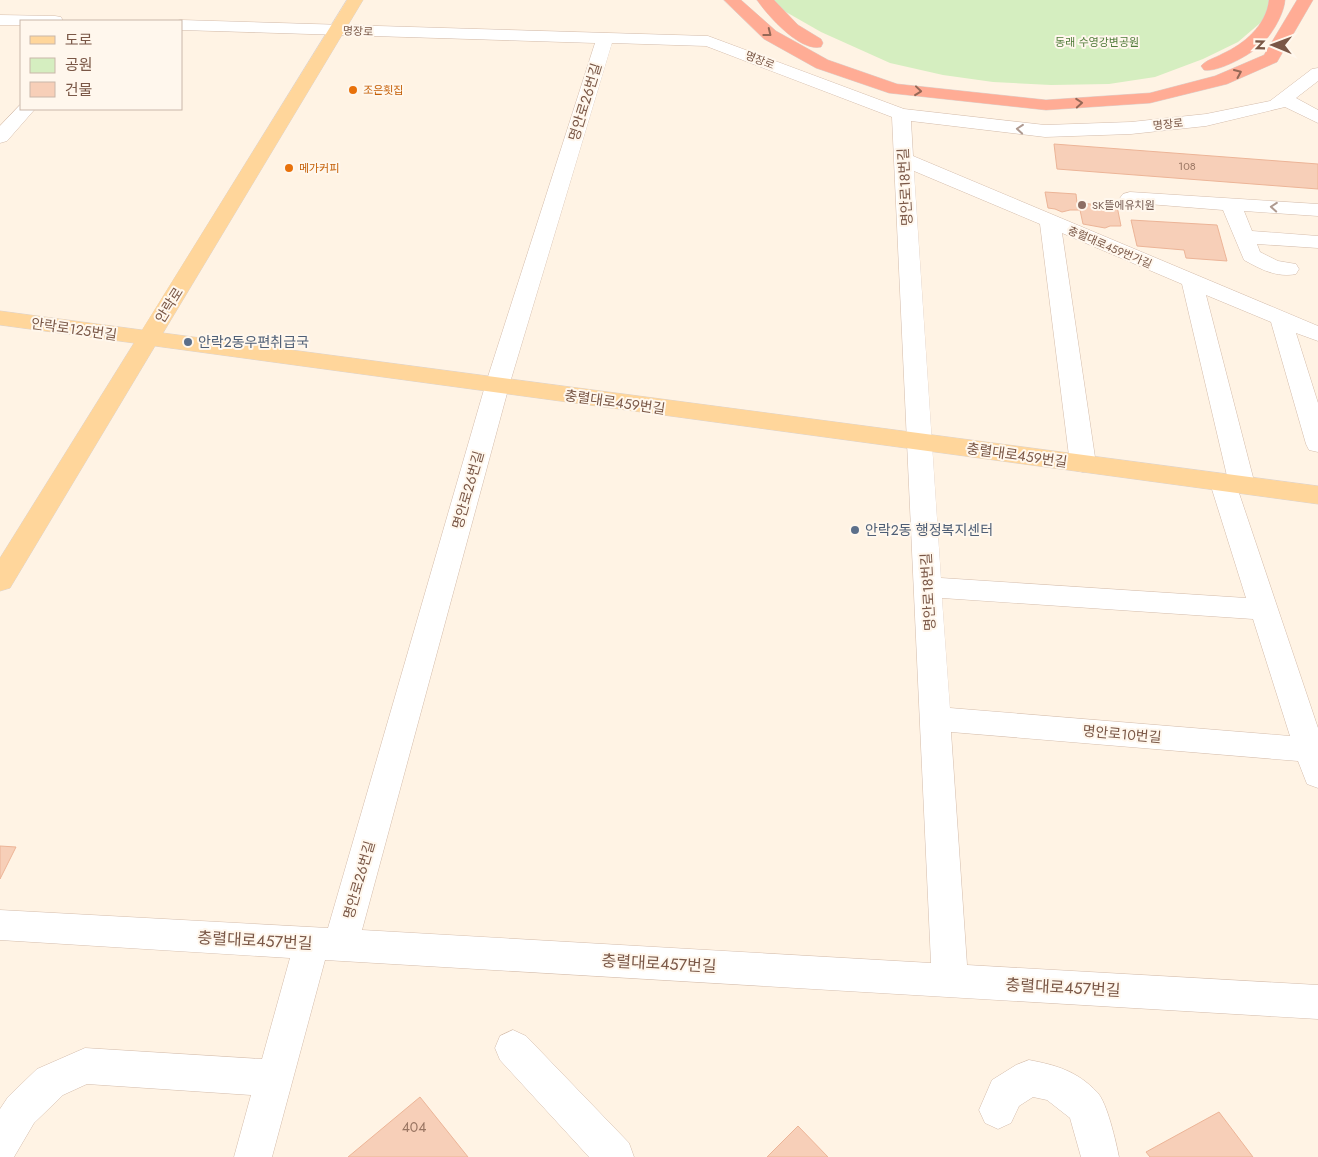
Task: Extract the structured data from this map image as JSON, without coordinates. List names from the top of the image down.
{
  "streets": {
    "main road": ["안락로", "안락로125번길", "충렬대로459번길"],
    "street": [
      "명장로",
      "명안로26번길",
      "명안로18번길",
      "충렬대로459번가길",
      "명안로10번길",
      "충렬대로457번길"
    ]
  },
  "crossings": [
    ["명장로", "명안로26번길"],
    ["명장로", "명안로18번길"],
    ["명장로", "안락로"],
    ["명안로26번길", "충렬대로459번길"],
    ["명안로26번길", "충렬대로457번길"],
    ["명안로18번길", "충렬대로459번가길"],
    ["명안로18번길", "충렬대로459번길"],
    ["명안로18번길", "명안로10번길"],
    ["명안로18번길", "충렬대로457번길"],
    ["충렬대로459번가길", "충렬대로459번길"],
    ["안락로", "안락로125번길"],
    ["안락로", "충렬대로459번길"],
    ["안락로125번길", "충렬대로459번길"],
    ["충렬대로459번길", "명안로10번길"]
  ],
  "parks": ["동래 수영강변공원"],
  "places": [
    "조은횟집",
    "메가커피",
    "SK뜰에유치원",
    "안락2동우편취급국",
    "안락2동 행정복지센터"
  ],
  "house_numbers": ["108", "404"],
  "legend": ["도로", "공원", "건물"],
  "north": "left"
}
